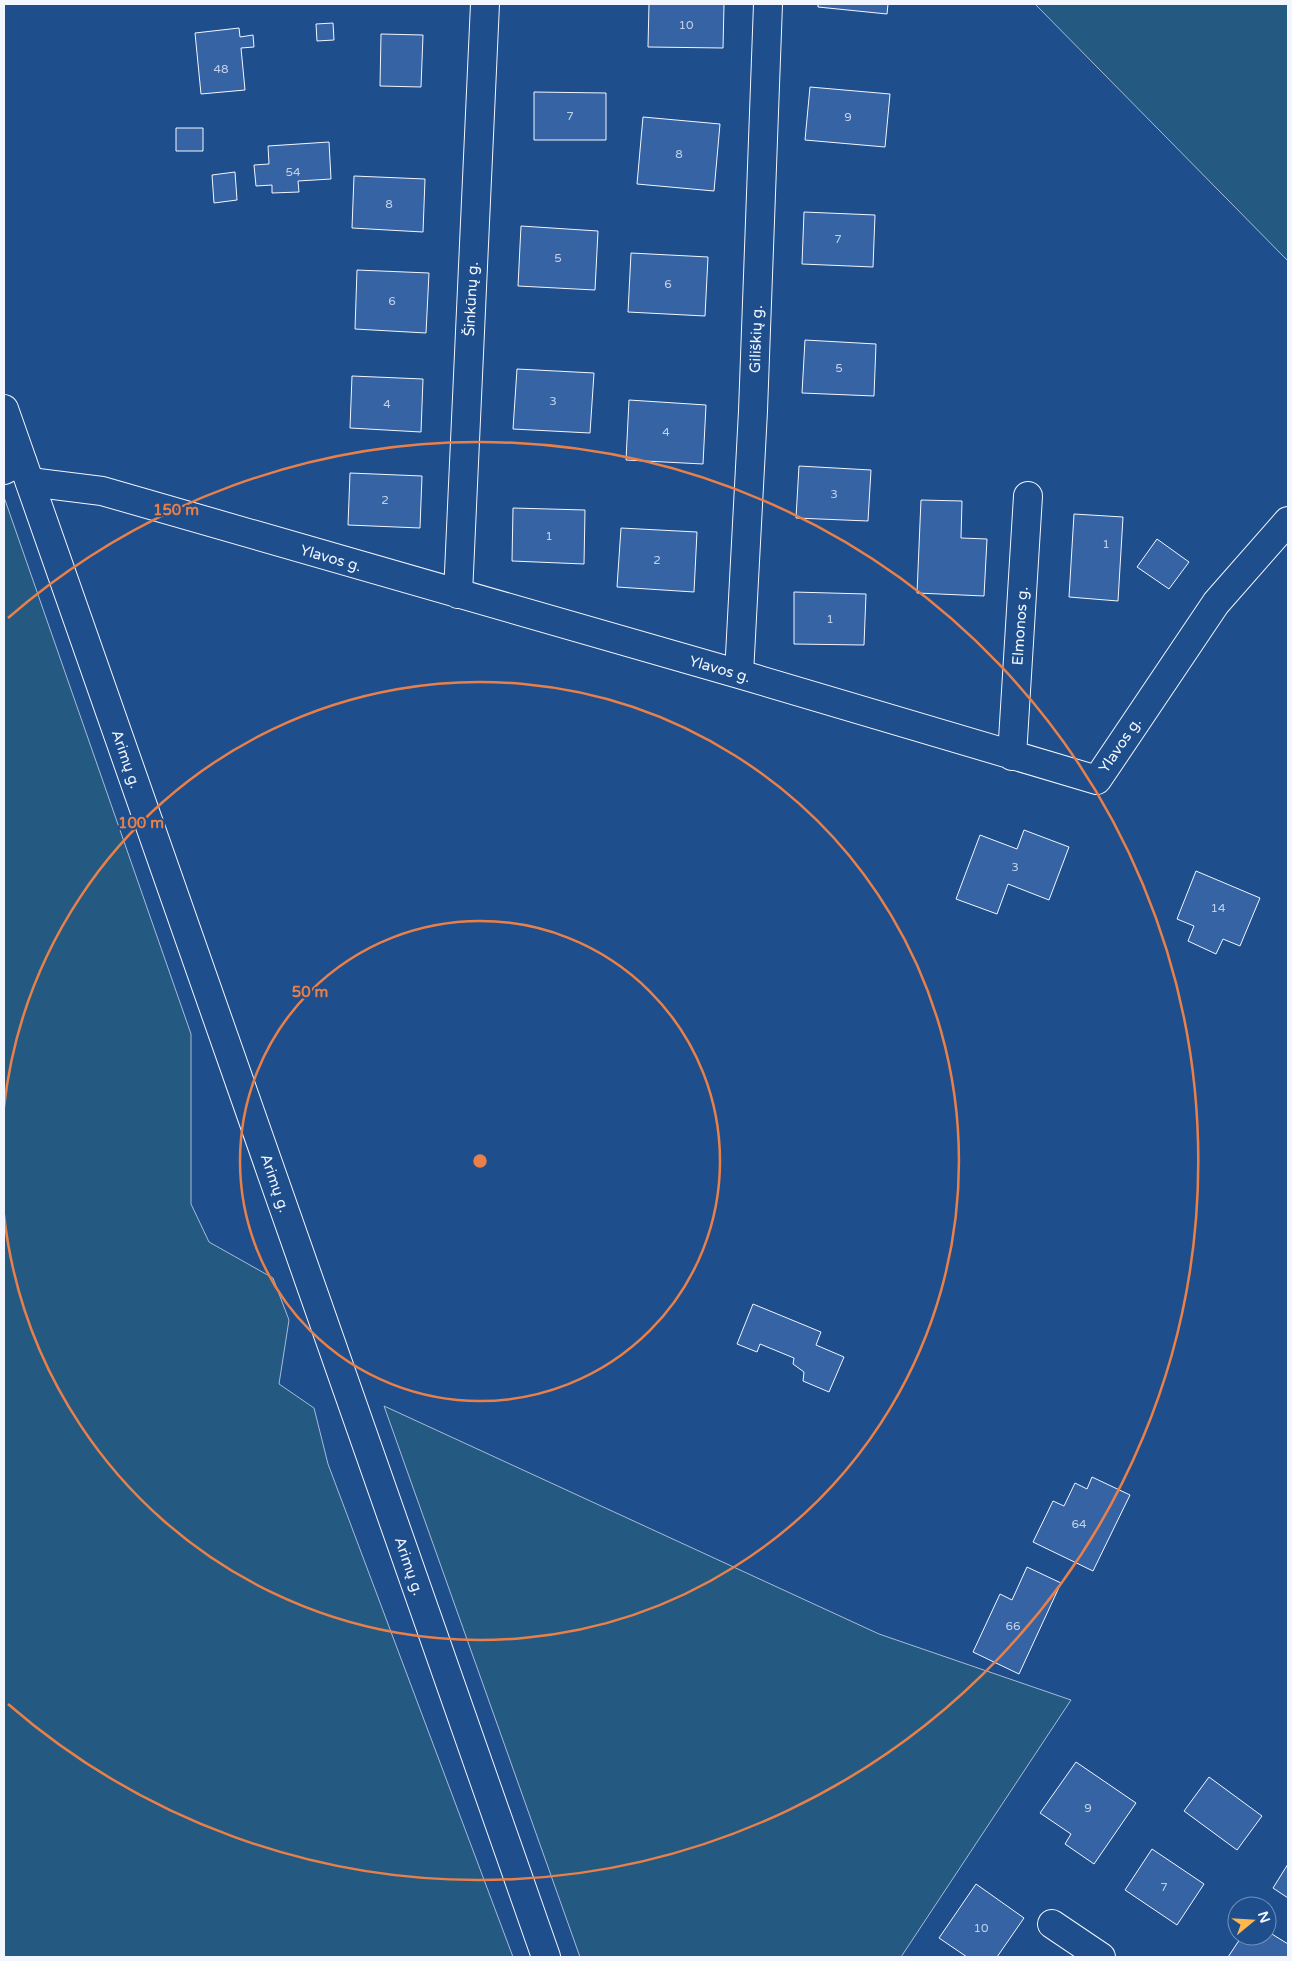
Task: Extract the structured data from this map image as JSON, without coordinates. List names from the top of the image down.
{
  "streets": {
    "street": [
      "Šinkūnų g.",
      "Giliškių g.",
      "Ylavos g.",
      "Elmonos g.",
      "Arimų g."
    ]
  },
  "crossings": [
    ["Šinkūnų g.", "Ylavos g."],
    ["Giliškių g.", "Ylavos g."],
    ["Ylavos g.", "Elmonos g."],
    ["Ylavos g.", "Arimų g."]
  ],
  "house_numbers": [
    "10",
    "48",
    "7",
    "9",
    "8",
    "54",
    "8",
    "7",
    "5",
    "6",
    "6",
    "5",
    "3",
    "4",
    "4",
    "3",
    "2",
    "1",
    "1",
    "2",
    "1",
    "3",
    "14",
    "64",
    "66",
    "9",
    "7",
    "10"
  ],
  "north": "right",
  "rings": ["150 m", "100 m", "50 m"]
}
